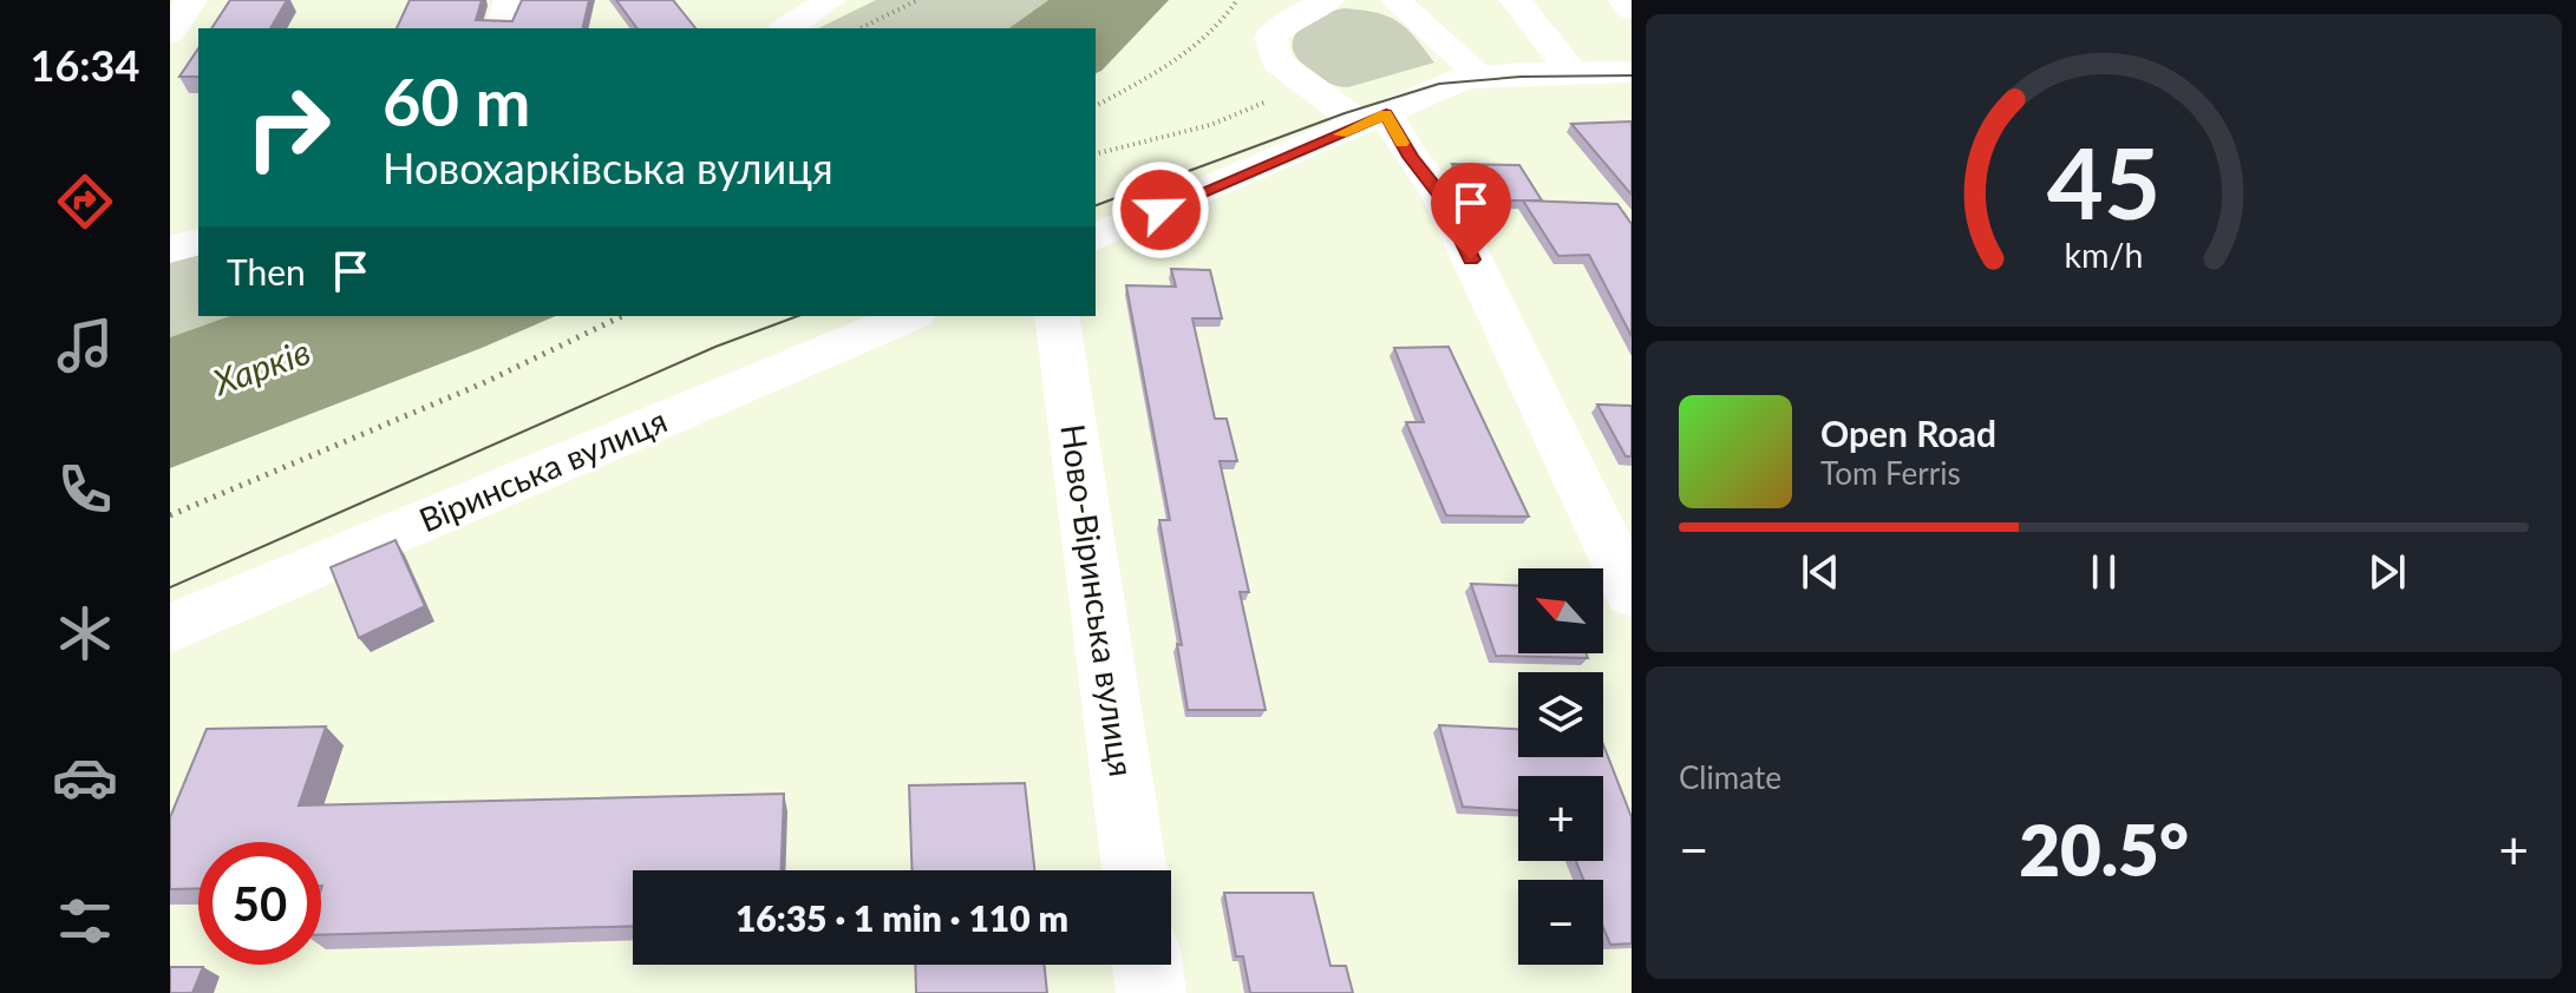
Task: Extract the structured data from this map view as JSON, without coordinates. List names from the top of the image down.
{
  "streets": {
    "street": ["Віринська вулиця", "Ново-Віринська вулиця"]
  },
  "water": ["Харків"],
  "north": "top left",
  "page": {
    "tabs": "16:34",
    "turn": ["60 m", "Новохарківська вулиця"],
    "then": "Then",
    "song": ["Open Road", "Tom Ferris"],
    "map_buttons": ["+", "−"],
    "tile": "Climate",
    "heat": ["−", "20.5°", "+"],
    "limit": "50",
    "trip": "16:35 · 1 min · 110 m",
    "gauge": ["45", "km/h"]
  }
}
